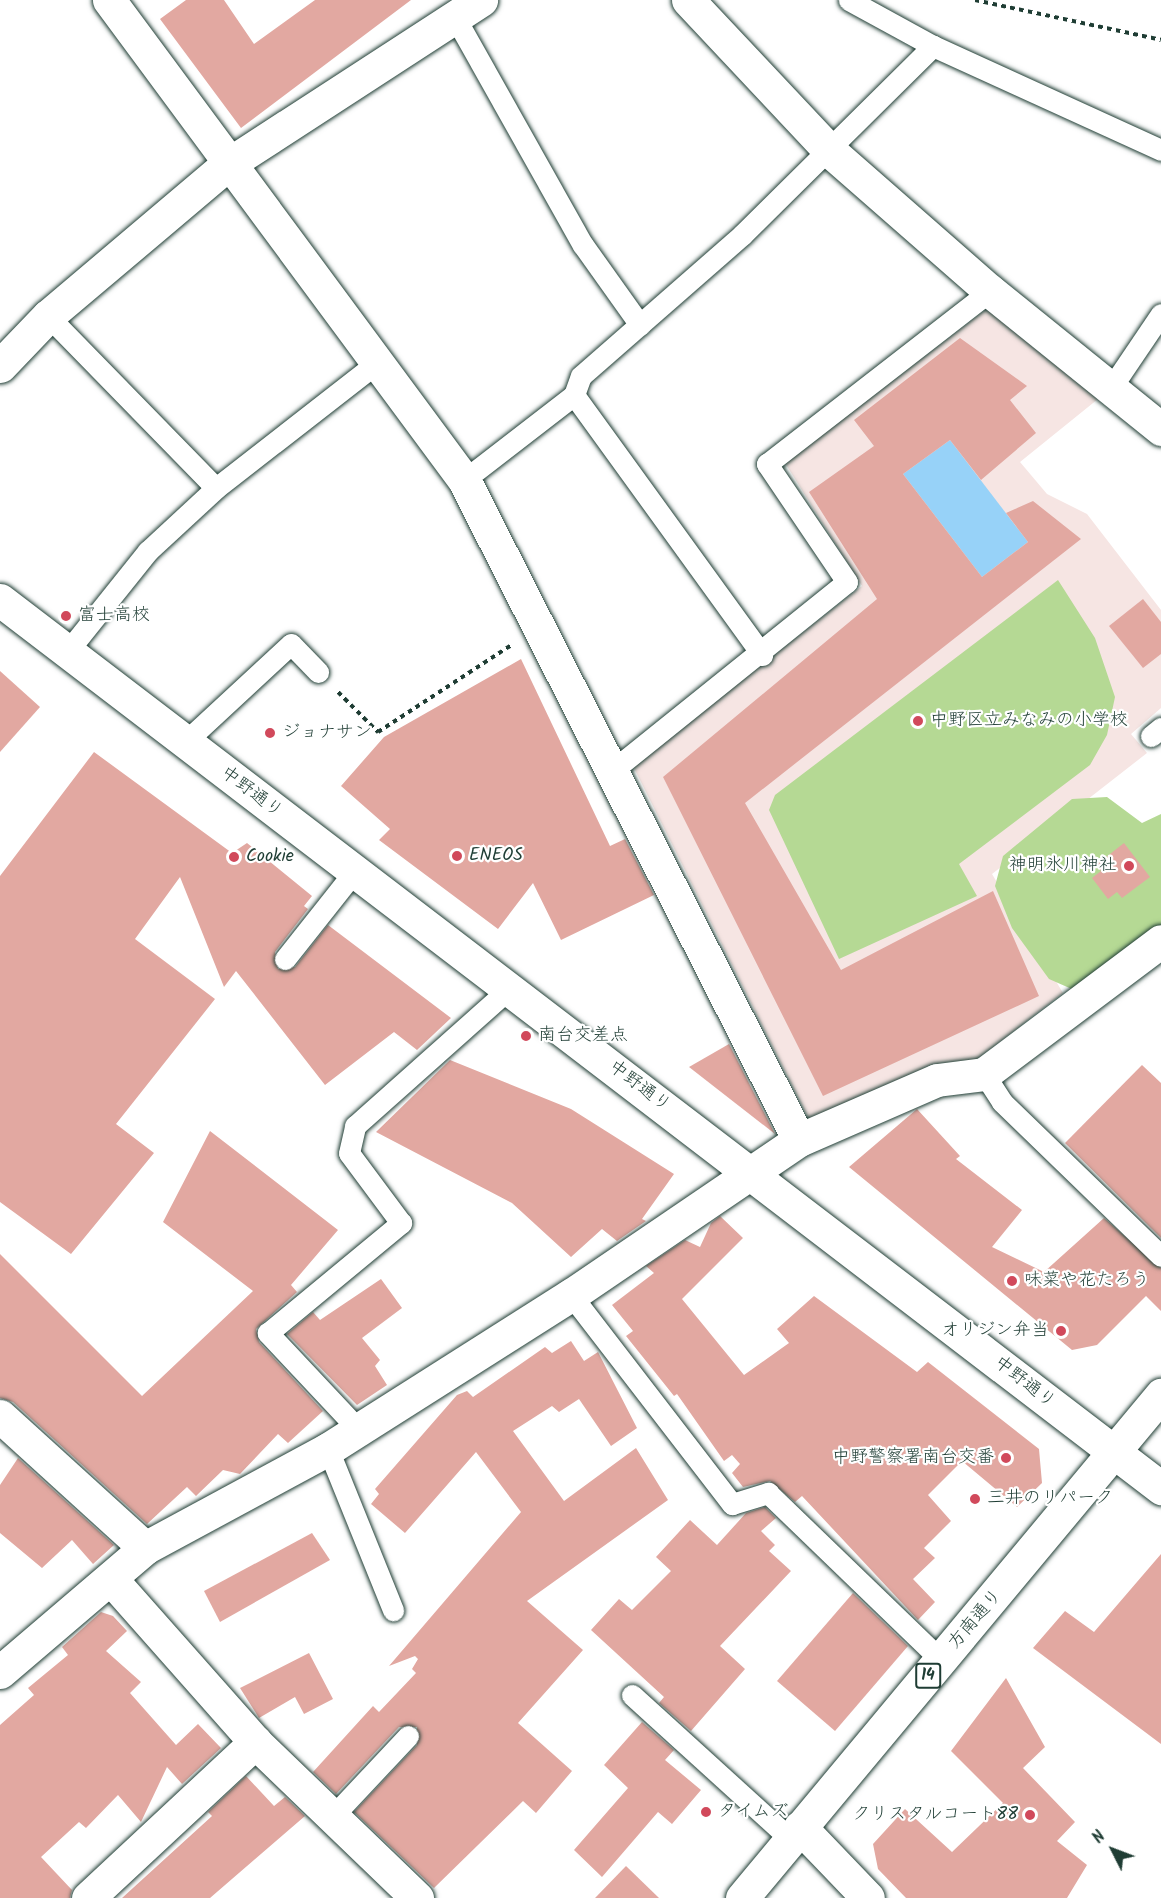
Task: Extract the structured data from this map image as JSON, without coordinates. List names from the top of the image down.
{
  "streets": {
    "street": ["中野通り", "方南通り", "14"]
  },
  "crossings": [
    ["中野通り", "方南通り"]
  ],
  "places": [
    "富士高校",
    "中野区立みなみの小学校",
    "ジョナサン",
    "ENEOS",
    "Cookie",
    "神明氷川神社",
    "南台交差点",
    "味菜や花たろう",
    "オリジン弁当",
    "中野警察署南台交番",
    "三井のリパーク",
    "タイムズ",
    "クリスタルコート88"
  ],
  "north": "top left"
}
